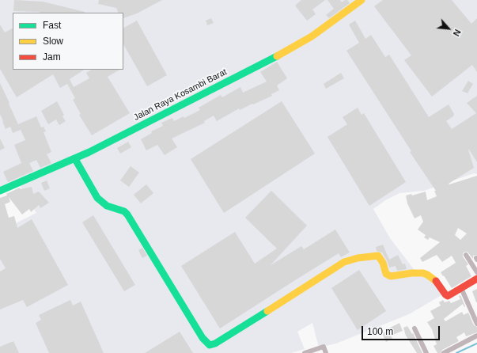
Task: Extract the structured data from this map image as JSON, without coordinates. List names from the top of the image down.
{
  "streets": {
    "street": ["Jalan Raya Kosambi Barat"]
  },
  "legend": ["Fast", "Slow", "Jam"],
  "scale_bar": "100 m",
  "north": "bottom right"
}
